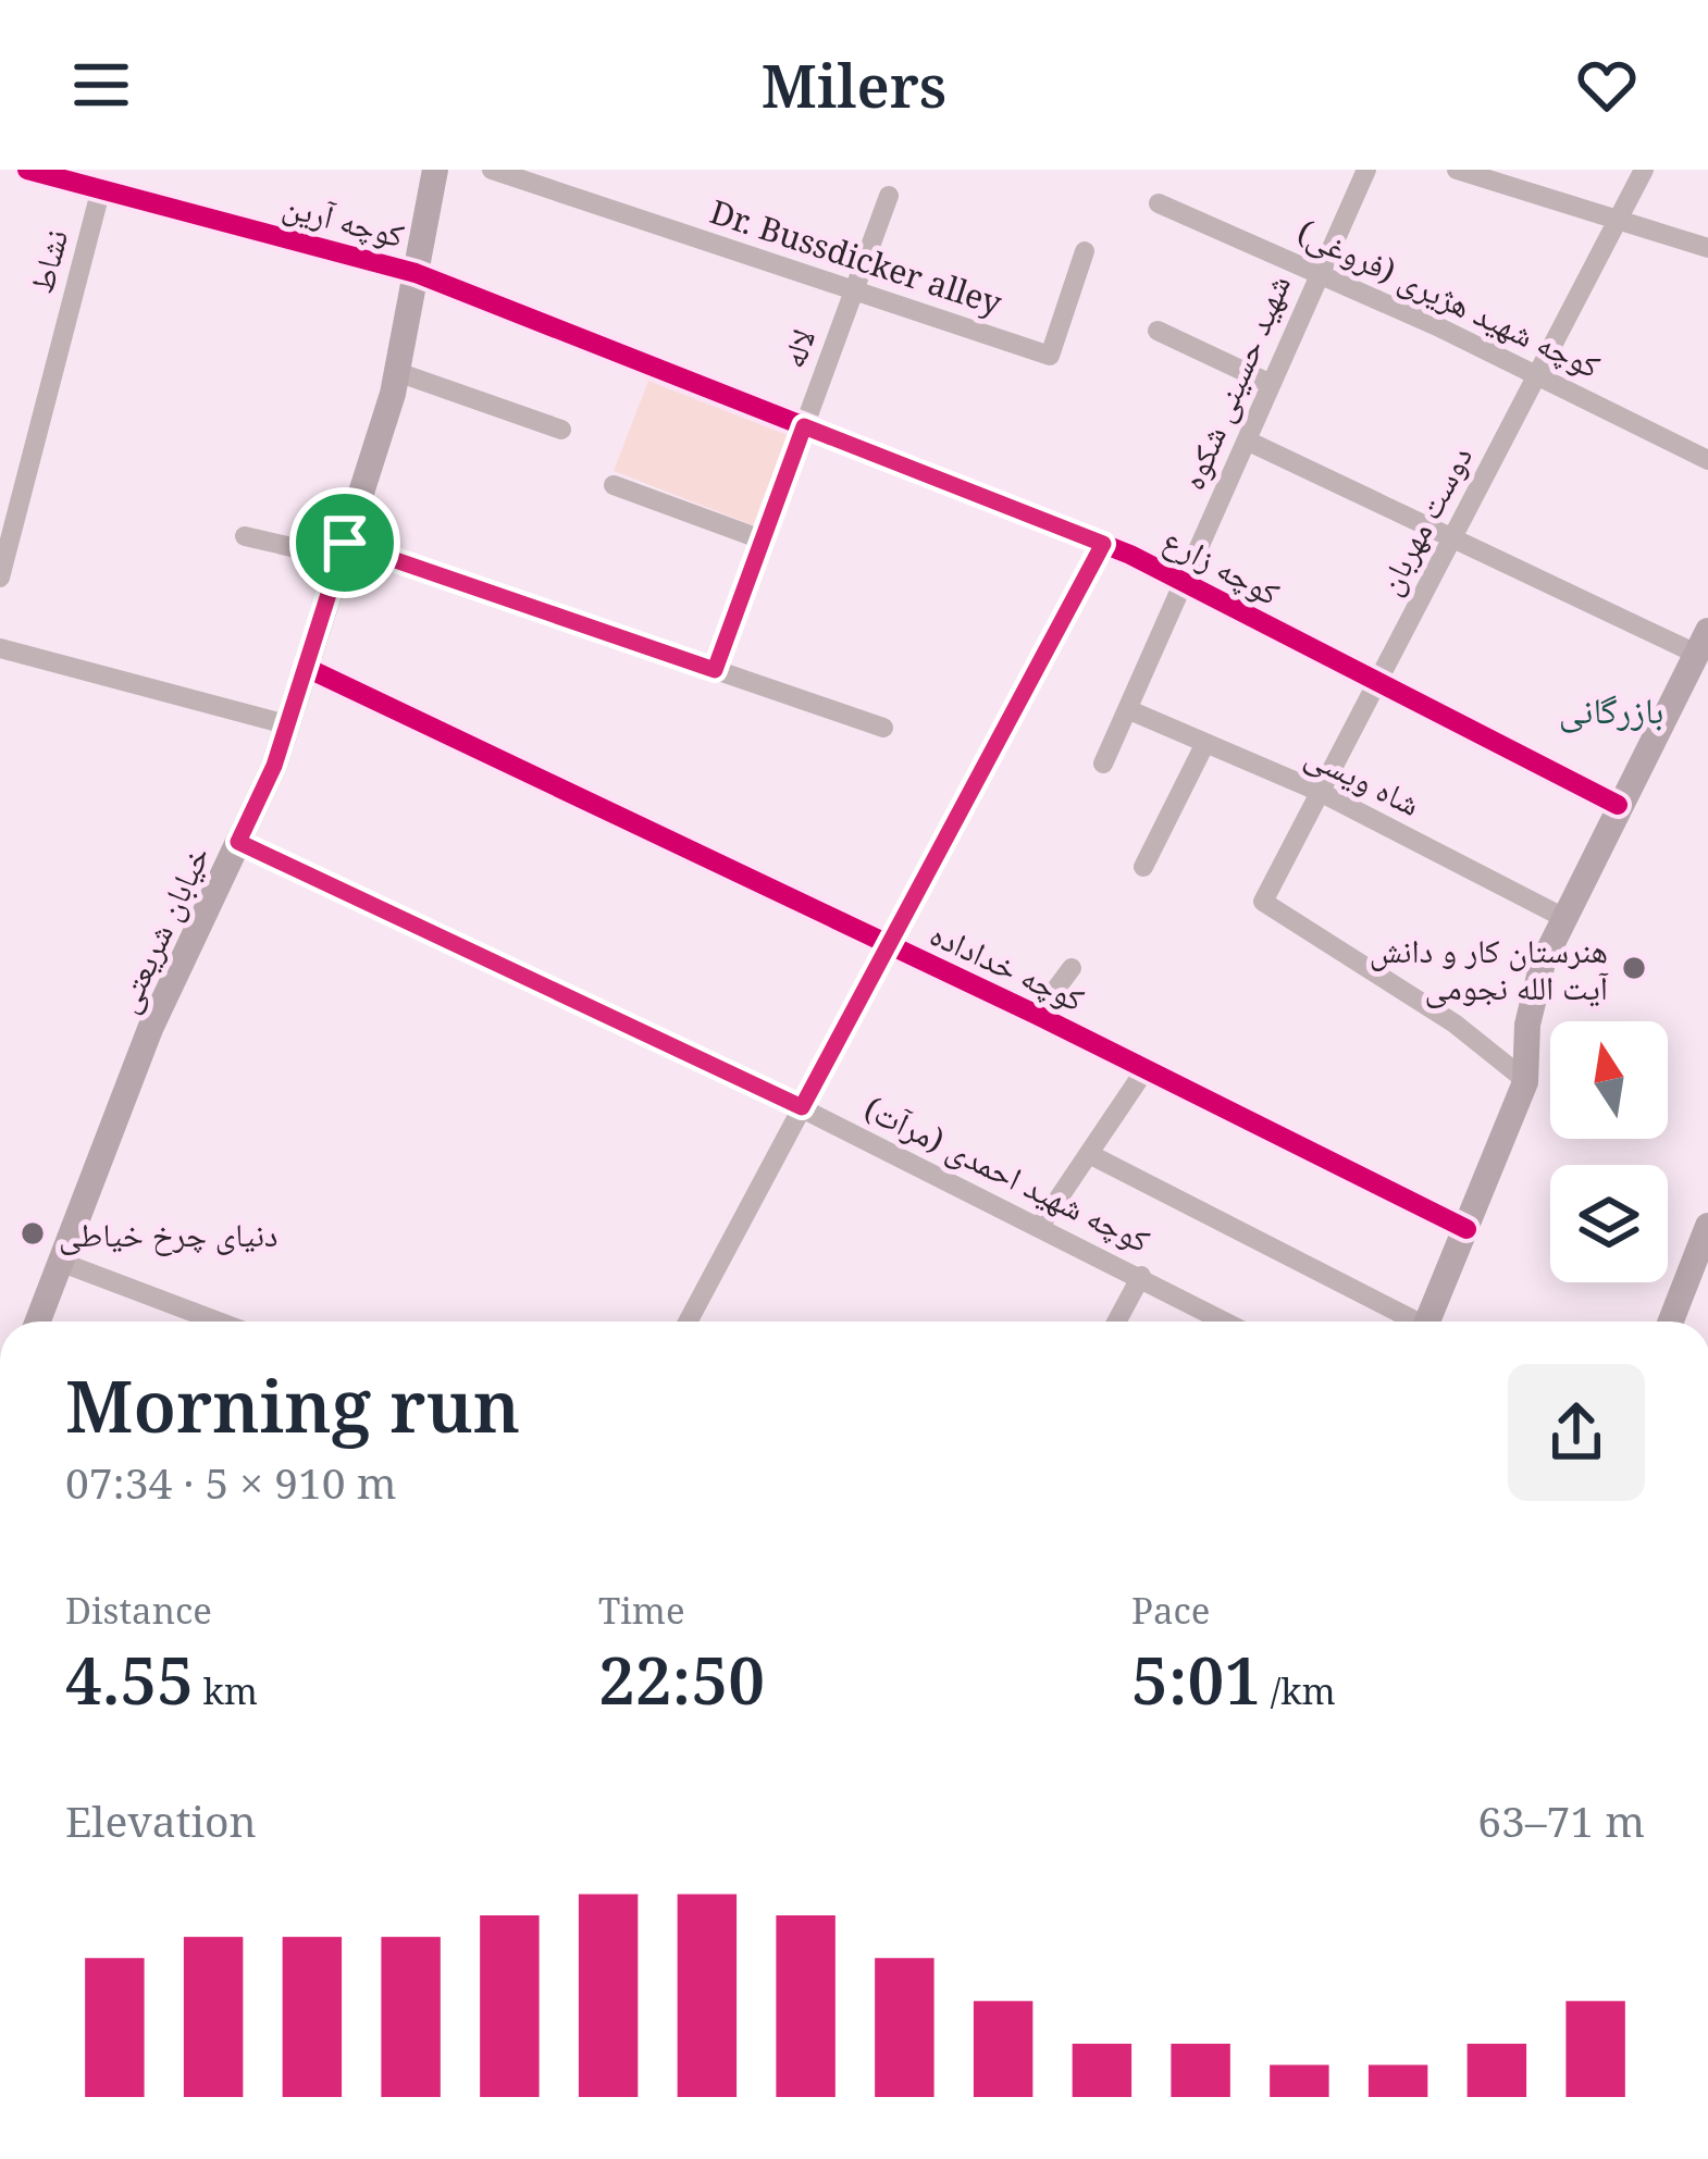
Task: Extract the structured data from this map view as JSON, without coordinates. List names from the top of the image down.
{
  "streets": {
    "main road": ["کوچه زارع", "خیابان شریعتی"],
    "street": [
      "کوچه آرین",
      "Dr. Bussdicker alley",
      "نشاط",
      "کوچه شهید هژیری (فروغی)",
      "لاله",
      "شهید حسینی شکوه",
      "دوست مهربان",
      "شاه ویسی",
      "کوچه خداداده",
      "کوچه شهید احمدی (مرآت)"
    ]
  },
  "crossings": [
    ["کوچه آرین", "نشاط"],
    ["کوچه آرین", "کوچه زارع"],
    ["کوچه آرین", "خیابان شریعتی"],
    ["Dr. Bussdicker alley", "لاله"],
    ["کوچه شهید هژیری (فروغی)", "شهید حسینی شکوه"],
    ["کوچه شهید هژیری (فروغی)", "دوست مهربان"],
    ["لاله", "کوچه زارع"],
    ["شهید حسینی شکوه", "کوچه زارع"],
    ["شهید حسینی شکوه", "شاه ویسی"],
    ["دوست مهربان", "کوچه زارع"],
    ["دوست مهربان", "شاه ویسی"],
    ["کوچه زارع", "خیابان شریعتی"],
    ["خیابان شریعتی", "کوچه خداداده"],
    ["خیابان شریعتی", "کوچه شهید احمدی (مرآت)"]
  ],
  "districts": ["بازرگانی"],
  "places": ["هنرستان کار و دانش آیت الله نجومی", "دنیای چرخ خیاطی"],
  "north": "top",
  "page": {
    "header": "Milers",
    "heading": ["Morning run", "07:34 · 5 × 910 m"],
    "stats": [
      ["Distance", "4.55 km"],
      ["Time", "22:50"],
      ["Pace", "5:01 /km"]
    ],
    "chart": ["Elevation", "63–71 m"]
  }
}
